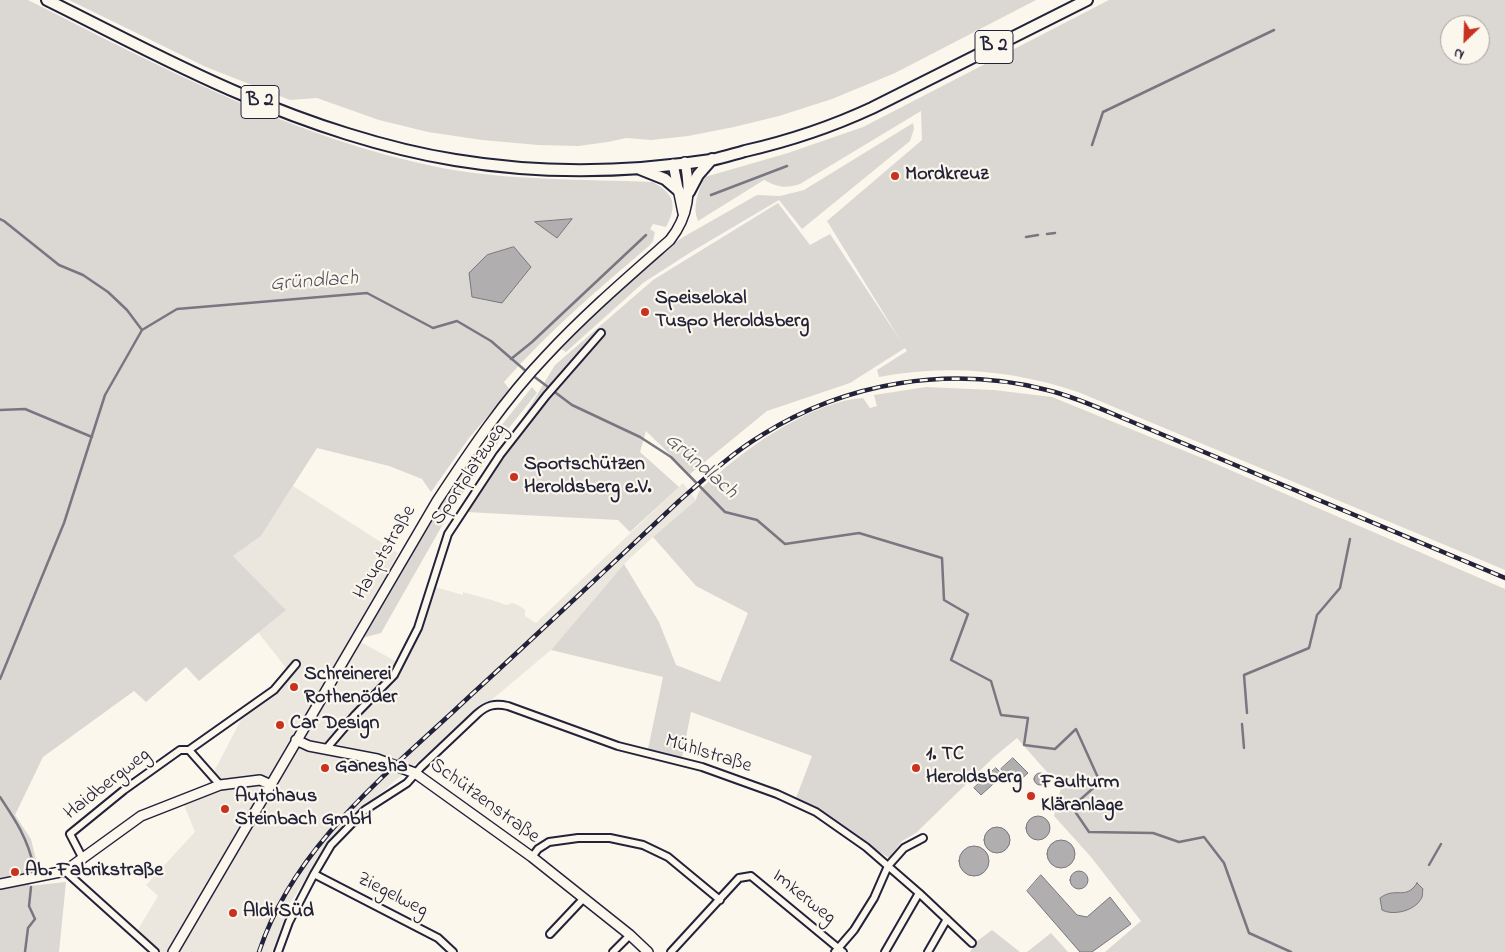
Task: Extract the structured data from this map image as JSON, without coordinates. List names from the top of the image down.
{
  "streets": {
    "main road": ["B 2"],
    "street": [
      "Sportplatzweg",
      "Hauptstraße",
      "Mühlstraße",
      "Haidbergweg",
      "Schützenstraße",
      "Ziegelweg",
      "Imkerweg"
    ]
  },
  "crossings": [
    ["B 2", "Hauptstraße"],
    ["Sportplatzweg", "Schützenstraße"],
    ["Hauptstraße", "Schützenstraße"],
    ["Mühlstraße", "Schützenstraße"],
    ["Mühlstraße", "Ziegelweg"]
  ],
  "water": ["Gründlach"],
  "places": [
    "Mordkreuz",
    "Speiselokal Tuspo Heroldsberg",
    "Sportschützen Heroldsberg e.V.",
    "Schreinerei Rothenöder",
    "Car Design",
    "Ganesha",
    "1. TC Heroldsberg",
    "Faulturm Kläranlage",
    "Autohaus Steinbach GmbH",
    "Ab. Fabrikstraße",
    "Aldi Süd"
  ],
  "north": "bottom left"
}
